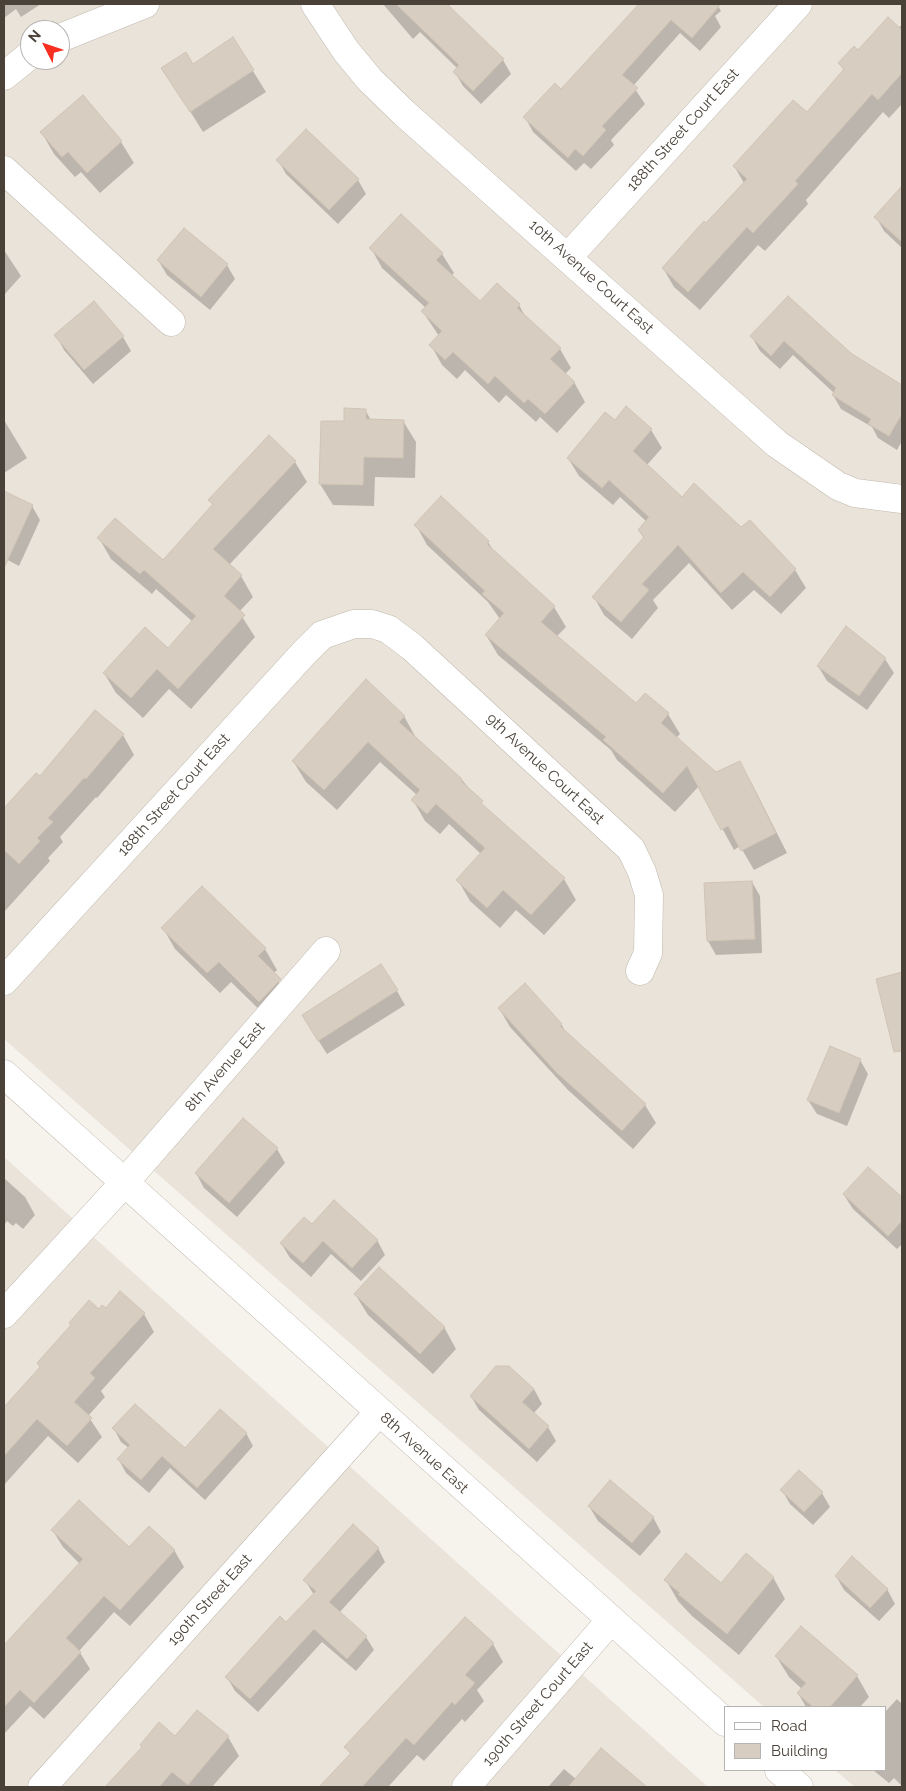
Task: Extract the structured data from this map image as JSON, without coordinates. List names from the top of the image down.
{
  "streets": {
    "street": [
      "188th Street Court East",
      "10th Avenue Court East",
      "9th Avenue Court East",
      "8th Avenue East",
      "190th Street East",
      "190th Street Court East"
    ]
  },
  "crossings": [
    ["188th Street Court East", "10th Avenue Court East"],
    ["188th Street Court East", "9th Avenue Court East"],
    ["8th Avenue East", "190th Street East"],
    ["8th Avenue East", "190th Street Court East"]
  ],
  "legend": ["Road", "Building"],
  "north": "top left"
}
